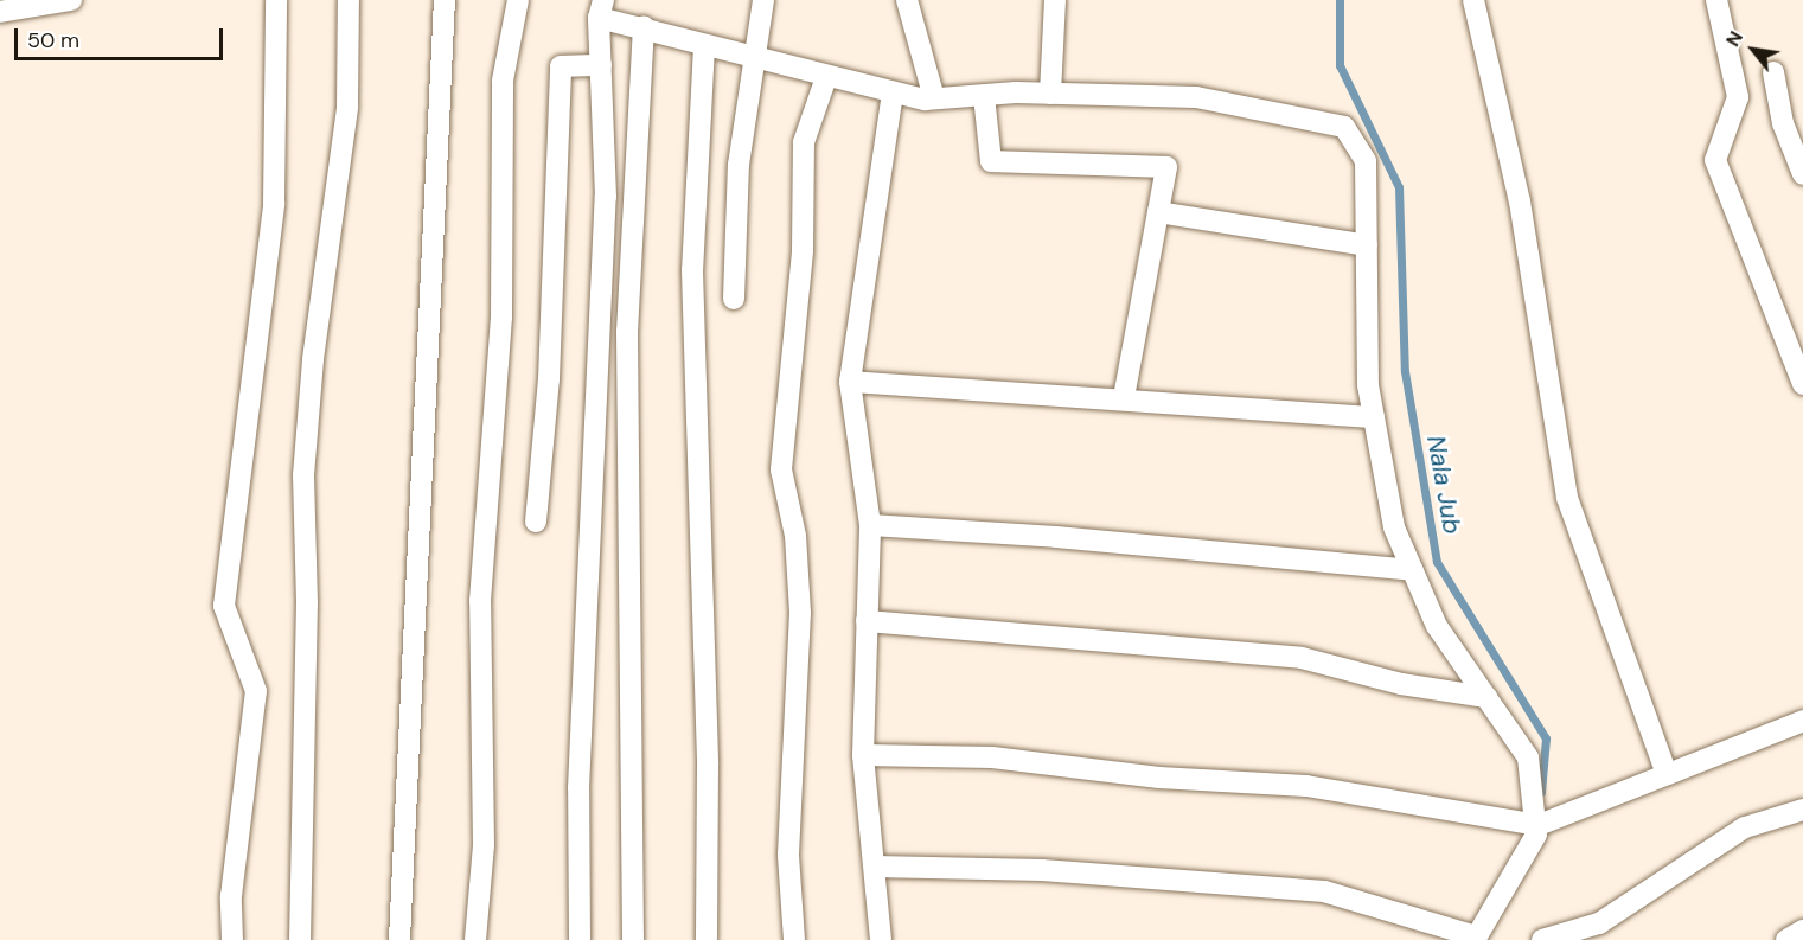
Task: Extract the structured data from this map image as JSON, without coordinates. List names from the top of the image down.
{
  "water": ["Nala Jub"],
  "scale_bar": "50 m",
  "north": "top left"
}
